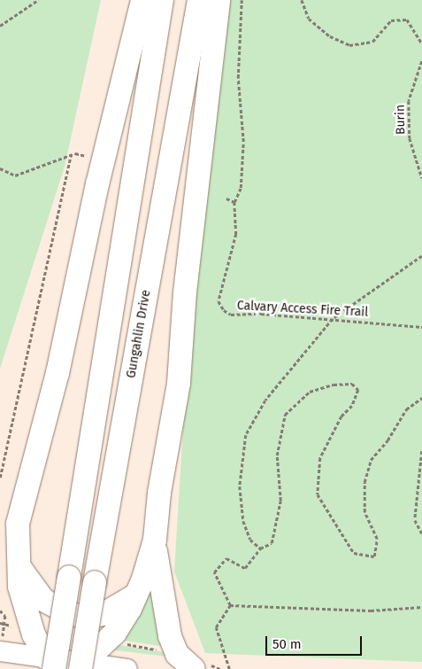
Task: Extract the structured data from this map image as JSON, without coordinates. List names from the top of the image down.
{
  "streets": {
    "highway": ["Gungahlin Drive"],
    "path": ["Burin", "Calvary Access Fire Trail"]
  },
  "scale_bar": "50 m"
}
